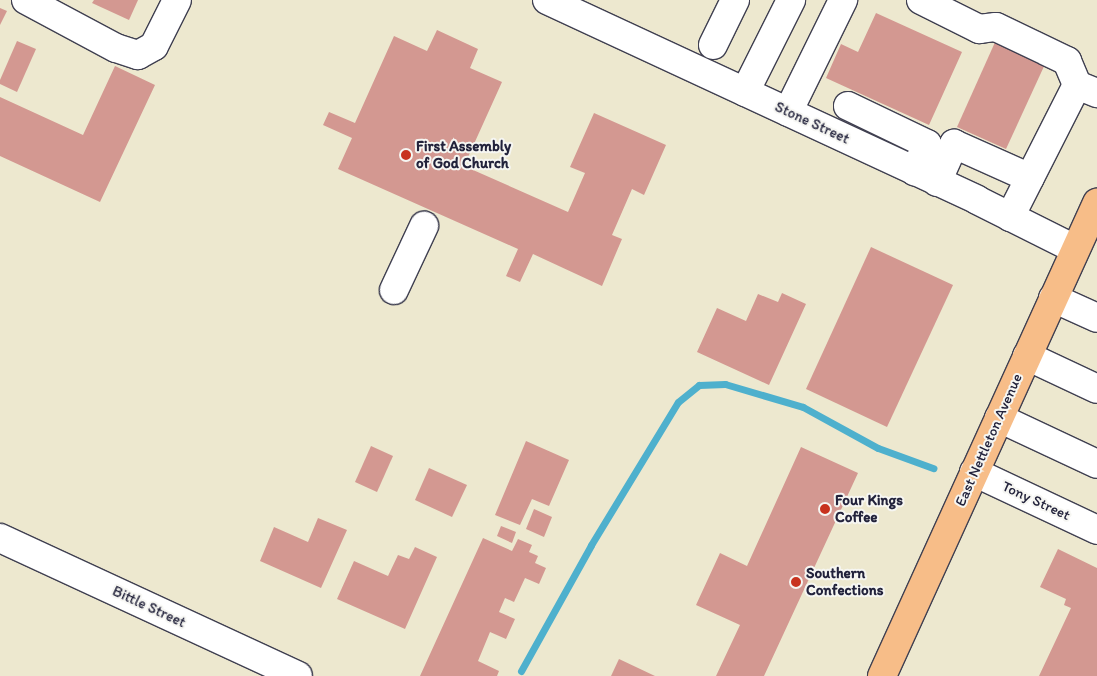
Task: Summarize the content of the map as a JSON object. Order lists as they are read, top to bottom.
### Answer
{
  "streets": {
    "main road": ["East Nettleton Avenue"],
    "street": ["Stone Street", "Tony Street", "Bittle Street"]
  },
  "crossings": [
    ["Stone Street", "East Nettleton Avenue"],
    ["East Nettleton Avenue", "Tony Street"]
  ],
  "places": ["First Assembly of God Church", "Four Kings Coffee", "Southern Confections"]
}
